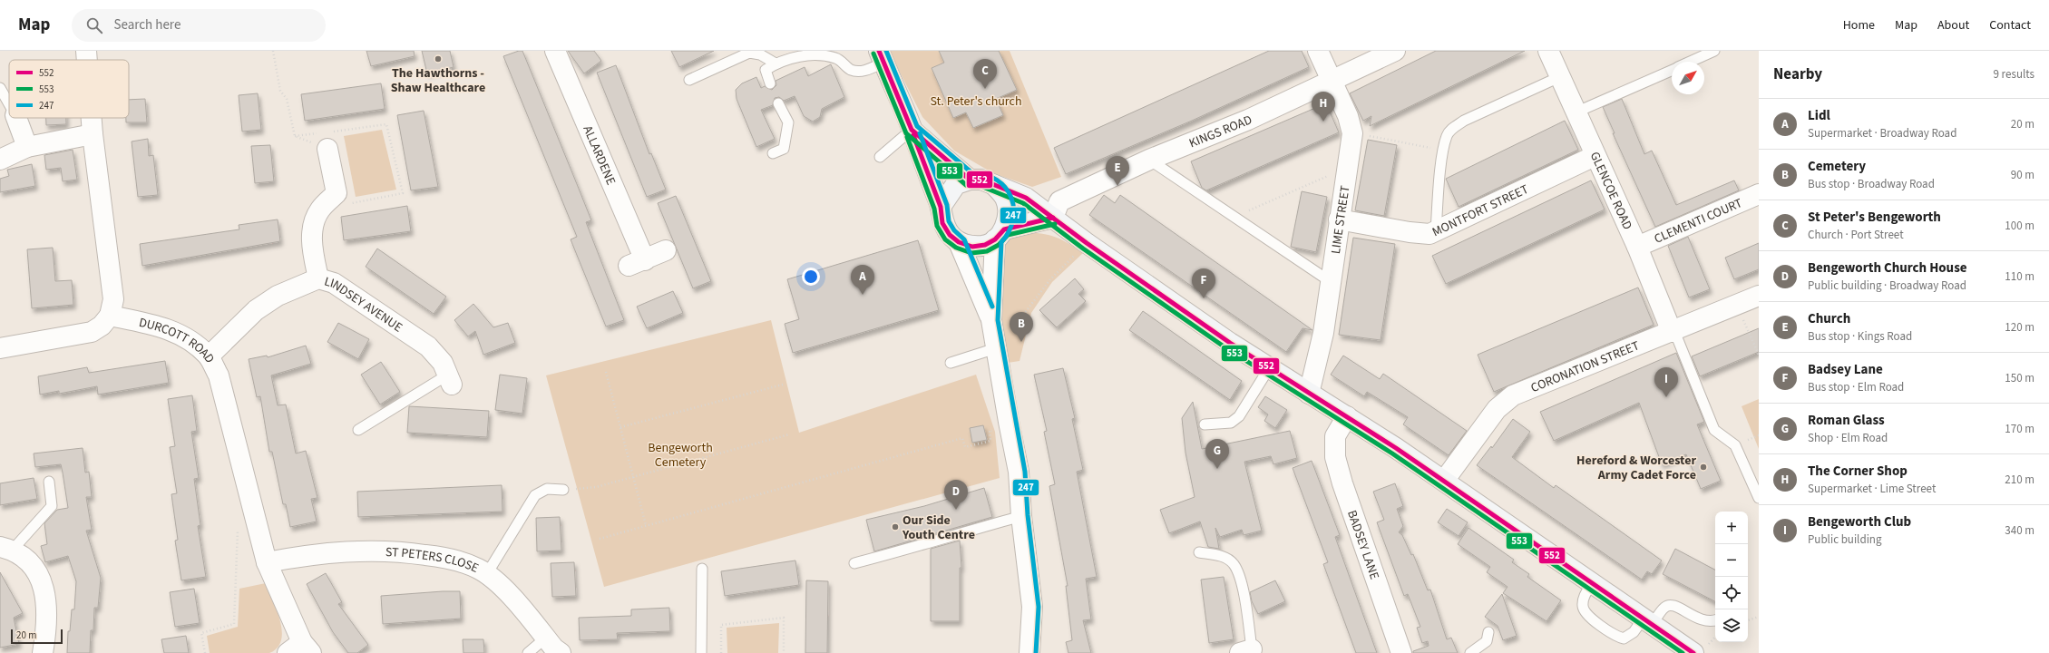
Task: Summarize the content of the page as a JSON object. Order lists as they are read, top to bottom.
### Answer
{
  "streets": {
    "street": [
      "KINGS ROAD",
      "ALLARDENE",
      "GLENCOE ROAD",
      "MONTFORT STREET",
      "LIME STREET",
      "CLEMENTI COURT",
      "LINDSEY AVENUE",
      "DURCOTT ROAD",
      "CORONATION STREET",
      "BADSEY LANE",
      "ST PETERS CLOSE"
    ]
  },
  "crossings": [
    ["KINGS ROAD", "LIME STREET"],
    ["GLENCOE ROAD", "MONTFORT STREET"],
    ["GLENCOE ROAD", "CLEMENTI COURT"],
    ["GLENCOE ROAD", "CORONATION STREET"],
    ["MONTFORT STREET", "LIME STREET"],
    ["LINDSEY AVENUE", "DURCOTT ROAD"],
    ["DURCOTT ROAD", "ST PETERS CLOSE"]
  ],
  "parks": ["St. Peter's church", "Bengeworth Cemetery"],
  "places": ["The Hawthorns - Shaw Healthcare", "Hereford & Worcester Army Cadet Force", "Our Side Youth Centre"],
  "lines": ["transit line 552", "transit line 247", "transit line 553"],
  "legend": ["552", "553", "247"],
  "scale_bar": "20 m",
  "north": "top right",
  "page": {
    "header": "Map",
    "search": "Search here",
    "nav": [
      "Home",
      "Map",
      "About",
      "Contact"
    ],
    "heading": ["Nearby", "9 results"],
    "pins": [
      "C",
      "H",
      "E",
      "A",
      "F",
      "B",
      "I",
      "G",
      "D"
    ],
    "list": [
      {
        "mark": "A",
        "name": "Lidl",
        "note": "Supermarket · Broadway Road",
        "value": "20 m"
      },
      {
        "mark": "B",
        "name": "Cemetery",
        "note": "Bus stop · Broadway Road",
        "value": "90 m"
      },
      {
        "mark": "C",
        "name": "St Peter's Bengeworth",
        "note": "Church · Port Street",
        "value": "100 m"
      },
      {
        "mark": "D",
        "name": "Bengeworth Church House",
        "note": "Public building · Broadway Road",
        "value": "110 m"
      },
      {
        "mark": "E",
        "name": "Church",
        "note": "Bus stop · Kings Road",
        "value": "120 m"
      },
      {
        "mark": "F",
        "name": "Badsey Lane",
        "note": "Bus stop · Elm Road",
        "value": "150 m"
      },
      {
        "mark": "G",
        "name": "Roman Glass",
        "note": "Shop · Elm Road",
        "value": "170 m"
      },
      {
        "mark": "H",
        "name": "The Corner Shop",
        "note": "Supermarket · Lime Street",
        "value": "210 m"
      },
      {
        "mark": "I",
        "name": "Bengeworth Club",
        "note": "Public building",
        "value": "340 m"
      }
    ],
    "map_buttons": ["+", "−"],
    "scale": "20 m"
  }
}
